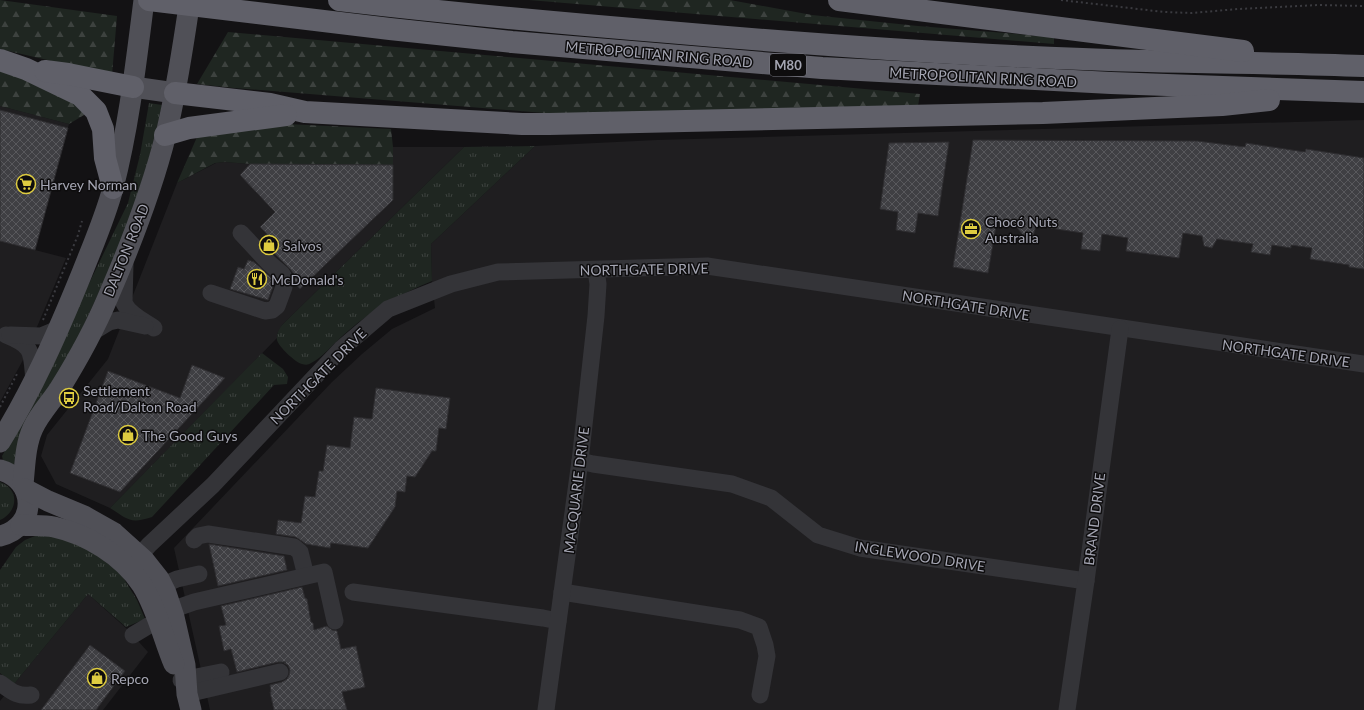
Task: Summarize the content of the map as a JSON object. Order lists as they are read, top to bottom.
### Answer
{
  "streets": {
    "highway": ["METROPOLITAN RING ROAD", "M80"],
    "main road": ["DALTON ROAD"],
    "street": [
      "NORTHGATE DRIVE",
      "MACQUARIE DRIVE",
      "BRAND DRIVE",
      "INGLEWOOD DRIVE"
    ]
  },
  "crossings": [
    ["NORTHGATE DRIVE", "MACQUARIE DRIVE"],
    ["NORTHGATE DRIVE", "BRAND DRIVE"],
    ["MACQUARIE DRIVE", "INGLEWOOD DRIVE"],
    ["BRAND DRIVE", "INGLEWOOD DRIVE"]
  ],
  "places": {
    "supermarket": ["Harvey Norman"],
    "office": ["Chocó Nuts Australia"],
    "shop": ["Salvos", "The Good Guys", "Repco"],
    "restaurant": ["McDonald's"],
    "bus stop": ["Settlement Road/Dalton Road"]
  }
}
